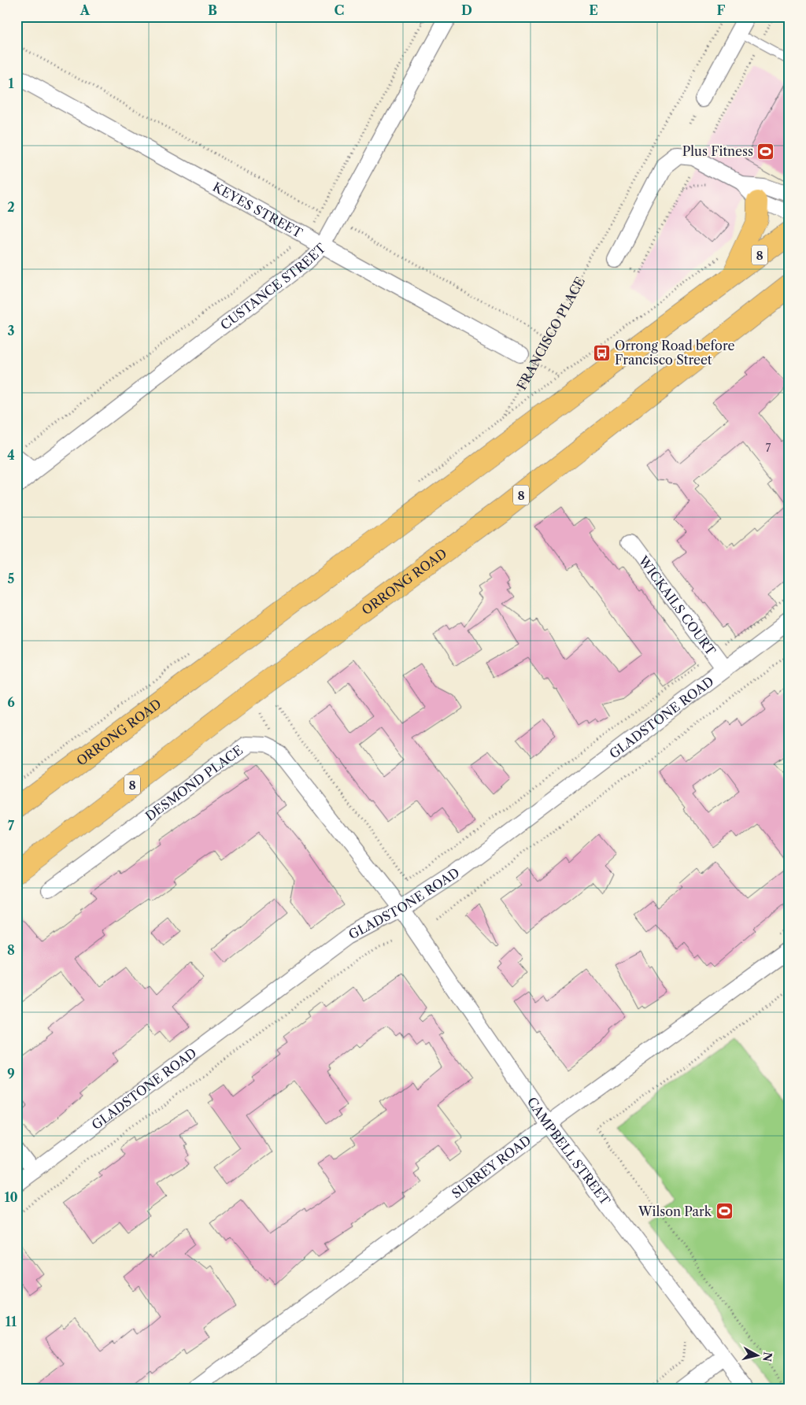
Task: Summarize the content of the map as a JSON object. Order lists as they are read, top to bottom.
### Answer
{
  "streets": {
    "highway": ["8", "ORRONG ROAD"],
    "street": [
      "KEYES STREET",
      "CUSTANCE STREET",
      "WICKAILS COURT",
      "GLADSTONE ROAD",
      "DESMOND PLACE",
      "CAMPBELL STREET",
      "SURREY ROAD"
    ],
    "path": ["FRANCISCO PLACE"]
  },
  "crossings": [
    ["KEYES STREET", "CUSTANCE STREET"],
    ["WICKAILS COURT", "GLADSTONE ROAD"],
    ["GLADSTONE ROAD", "DESMOND PLACE"],
    ["GLADSTONE ROAD", "CAMPBELL STREET"],
    ["DESMOND PLACE", "CAMPBELL STREET"],
    ["CAMPBELL STREET", "SURREY ROAD"]
  ],
  "places": {
    "sports": ["Plus Fitness", "Wilson Park"],
    "bus stop": ["Orrong Road before Francisco Street"]
  },
  "house_numbers": ["7"],
  "north": "right",
  "grid": {
    "columns": [
      "A",
      "B",
      "C",
      "D",
      "E",
      "F"
    ],
    "rows": [
      "1",
      "2",
      "3",
      "4",
      "5",
      "6",
      "7",
      "8",
      "9",
      "10",
      "11"
    ]
  }
}
